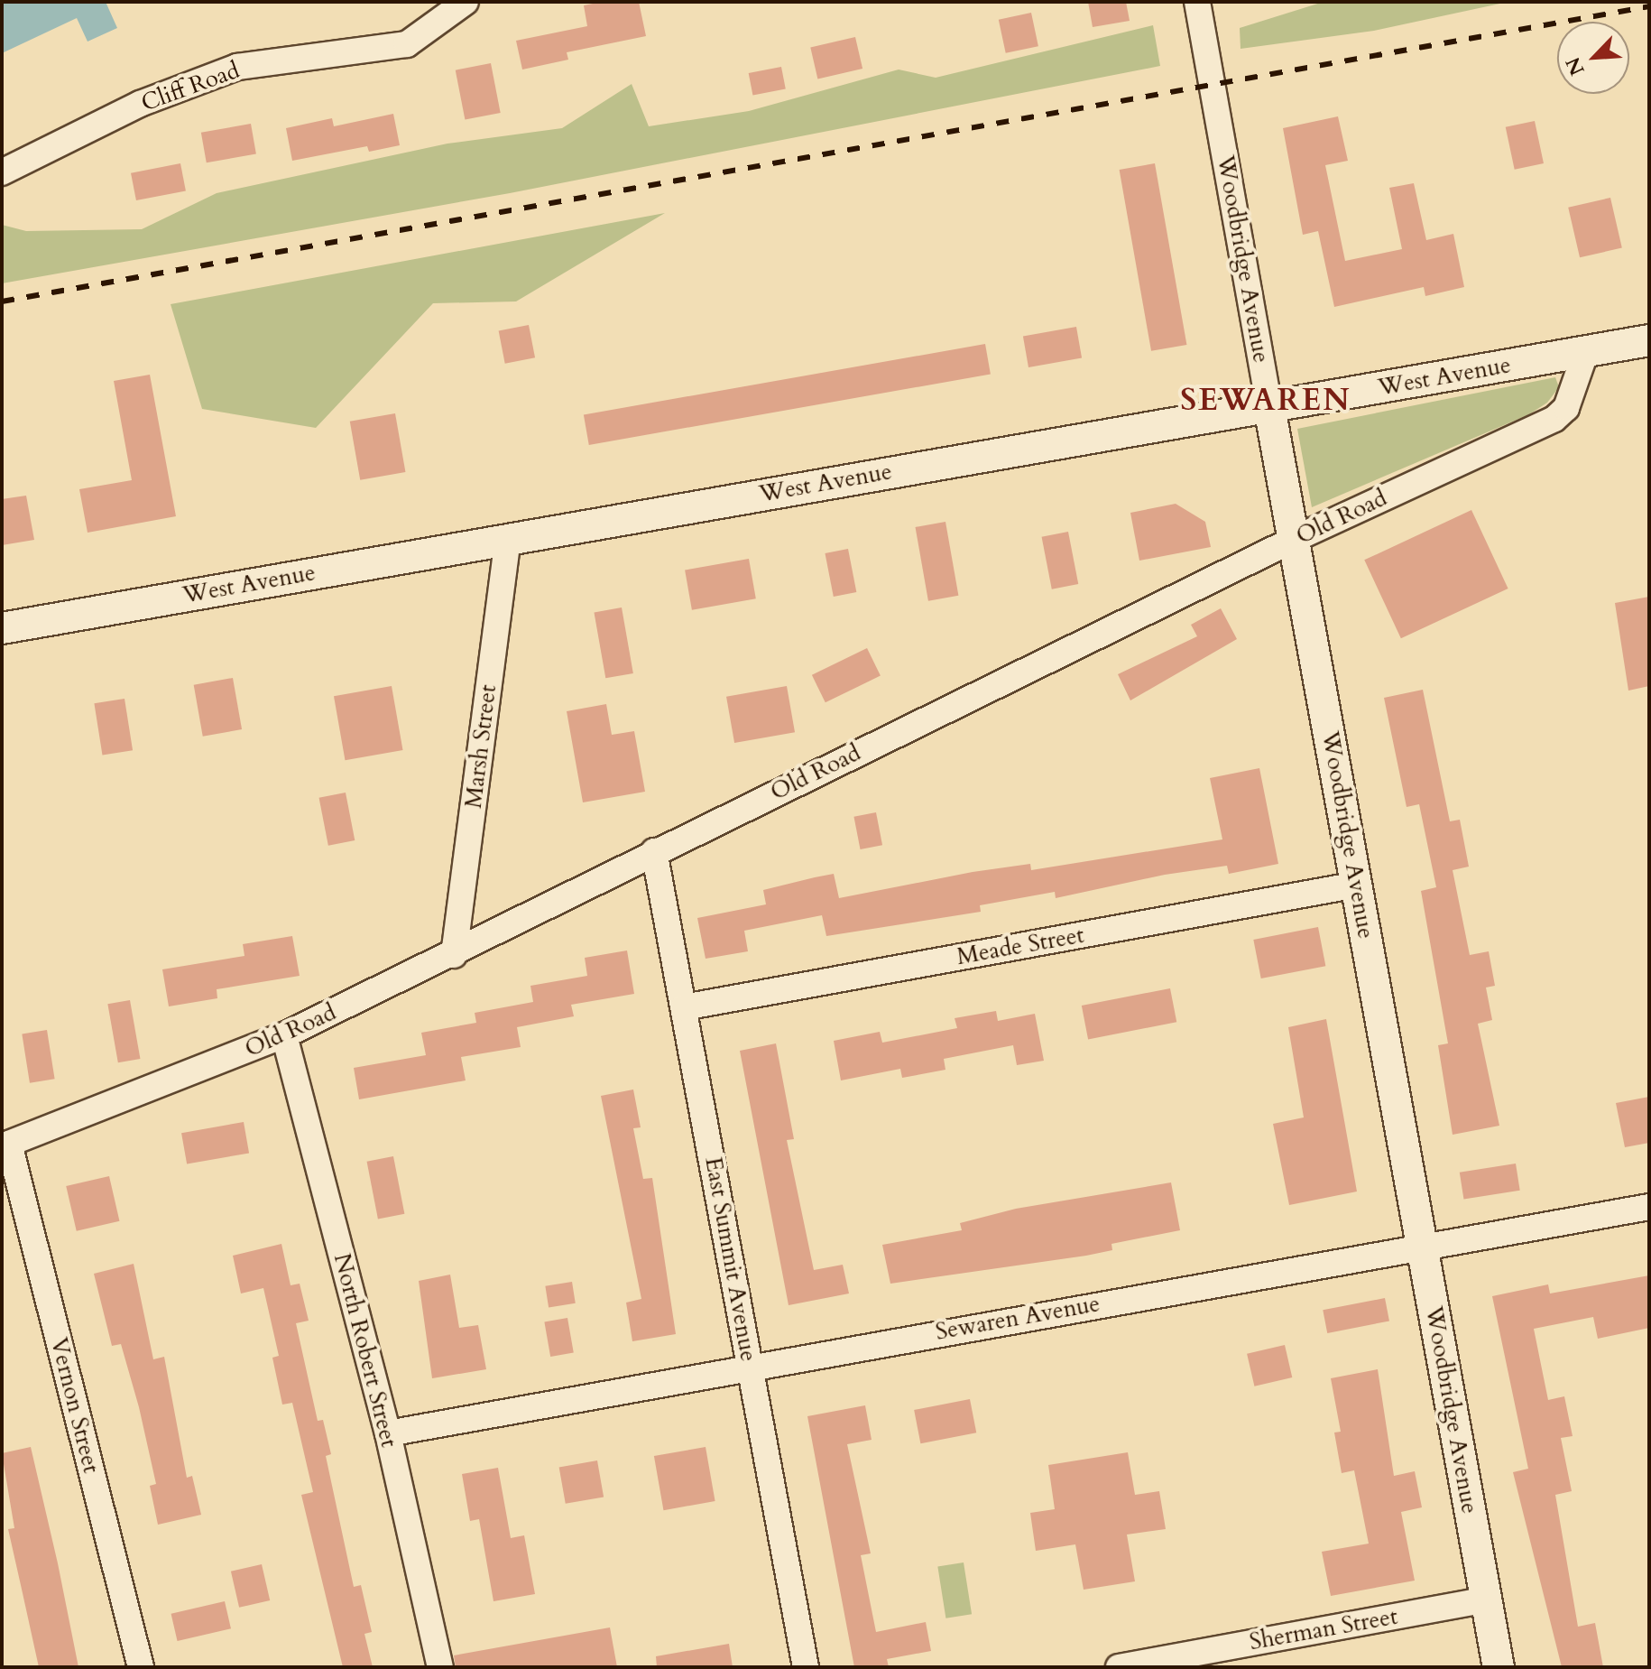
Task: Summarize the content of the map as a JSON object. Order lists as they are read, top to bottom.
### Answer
{
  "streets": {
    "street": [
      "Cliff Road",
      "Woodbridge Avenue",
      "West Avenue",
      "Old Road",
      "Marsh Street",
      "Meade Street",
      "East Summit Avenue",
      "Sewaren Avenue",
      "North Robert Street",
      "Vernon Street",
      "Sherman Street"
    ]
  },
  "crossings": [
    ["Woodbridge Avenue", "West Avenue"],
    ["Woodbridge Avenue", "Old Road"],
    ["Woodbridge Avenue", "Meade Street"],
    ["Woodbridge Avenue", "Sewaren Avenue"],
    ["Woodbridge Avenue", "Sherman Street"],
    ["West Avenue", "Old Road"],
    ["West Avenue", "Marsh Street"],
    ["Old Road", "Marsh Street"],
    ["Old Road", "East Summit Avenue"],
    ["Old Road", "North Robert Street"],
    ["Old Road", "Vernon Street"],
    ["Meade Street", "East Summit Avenue"],
    ["East Summit Avenue", "Sewaren Avenue"],
    ["Sewaren Avenue", "North Robert Street"]
  ],
  "districts": ["SEWAREN"],
  "north": "bottom left"
}
